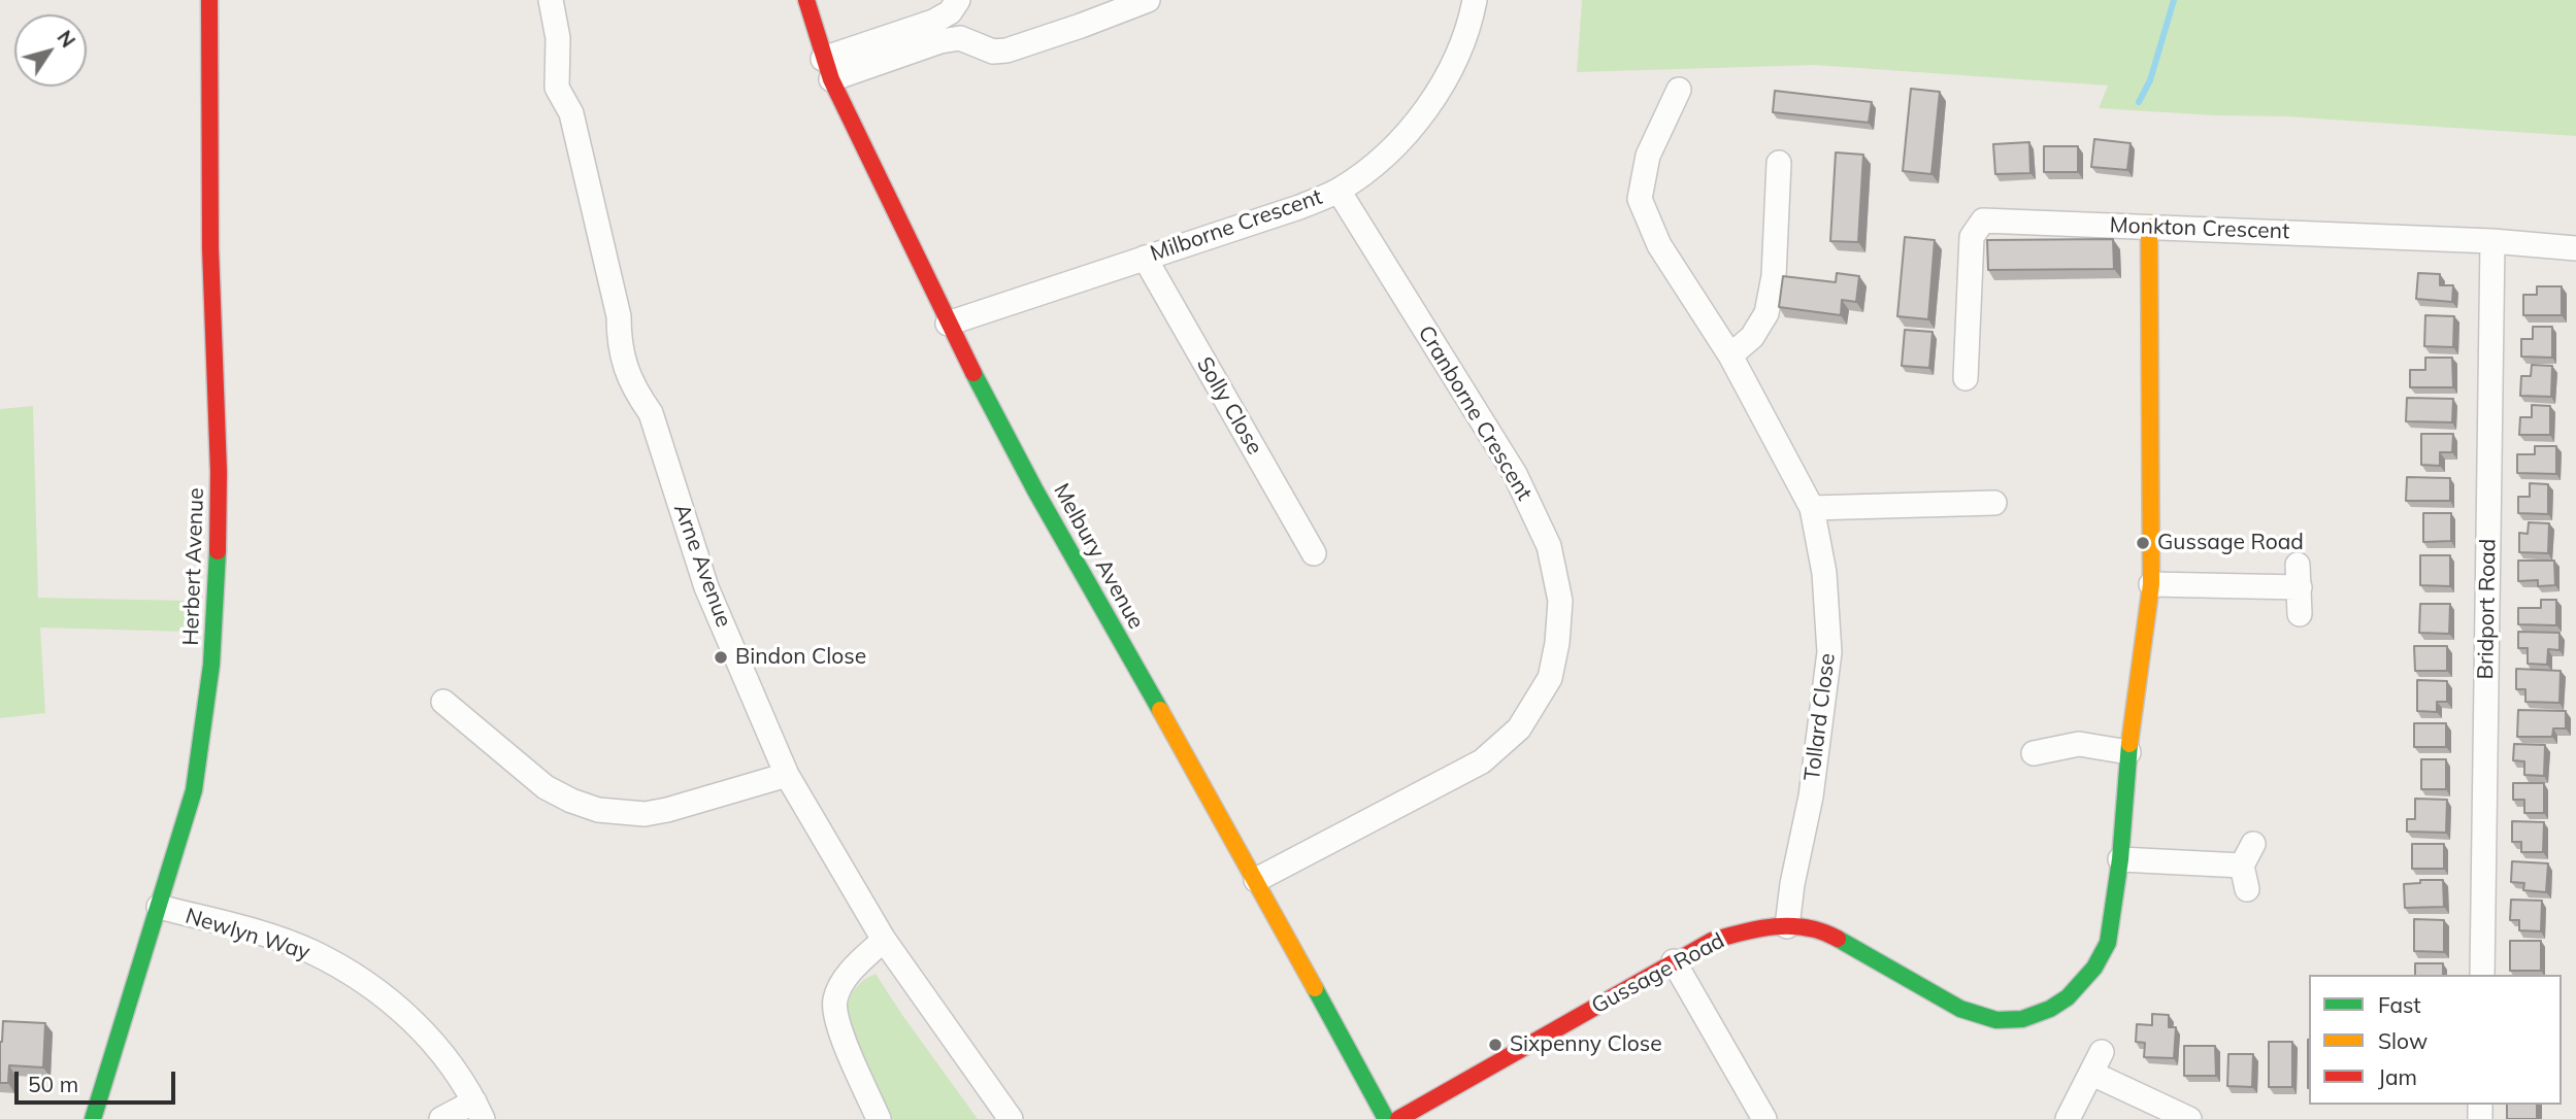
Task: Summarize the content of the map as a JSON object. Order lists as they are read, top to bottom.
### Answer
{
  "streets": {
    "street": [
      "Milborne Crescent",
      "Monkton Crescent",
      "Solly Close",
      "Cranborne Crescent",
      "Melbury Avenue",
      "Arne Avenue",
      "Herbert Avenue",
      "Bridport Road",
      "Tollard Close",
      "Newlyn Way",
      "Gussage Road"
    ]
  },
  "crossings": [
    ["Milborne Crescent", "Solly Close"],
    ["Milborne Crescent", "Cranborne Crescent"],
    ["Milborne Crescent", "Melbury Avenue"],
    ["Monkton Crescent", "Bridport Road"],
    ["Monkton Crescent", "Gussage Road"],
    ["Cranborne Crescent", "Melbury Avenue"],
    ["Herbert Avenue", "Newlyn Way"],
    ["Tollard Close", "Gussage Road"]
  ],
  "places": ["Gussage Road", "Bindon Close", "Sixpenny Close"],
  "legend": ["Fast", "Slow", "Jam"],
  "scale_bar": "50 m",
  "north": "top right"
}
